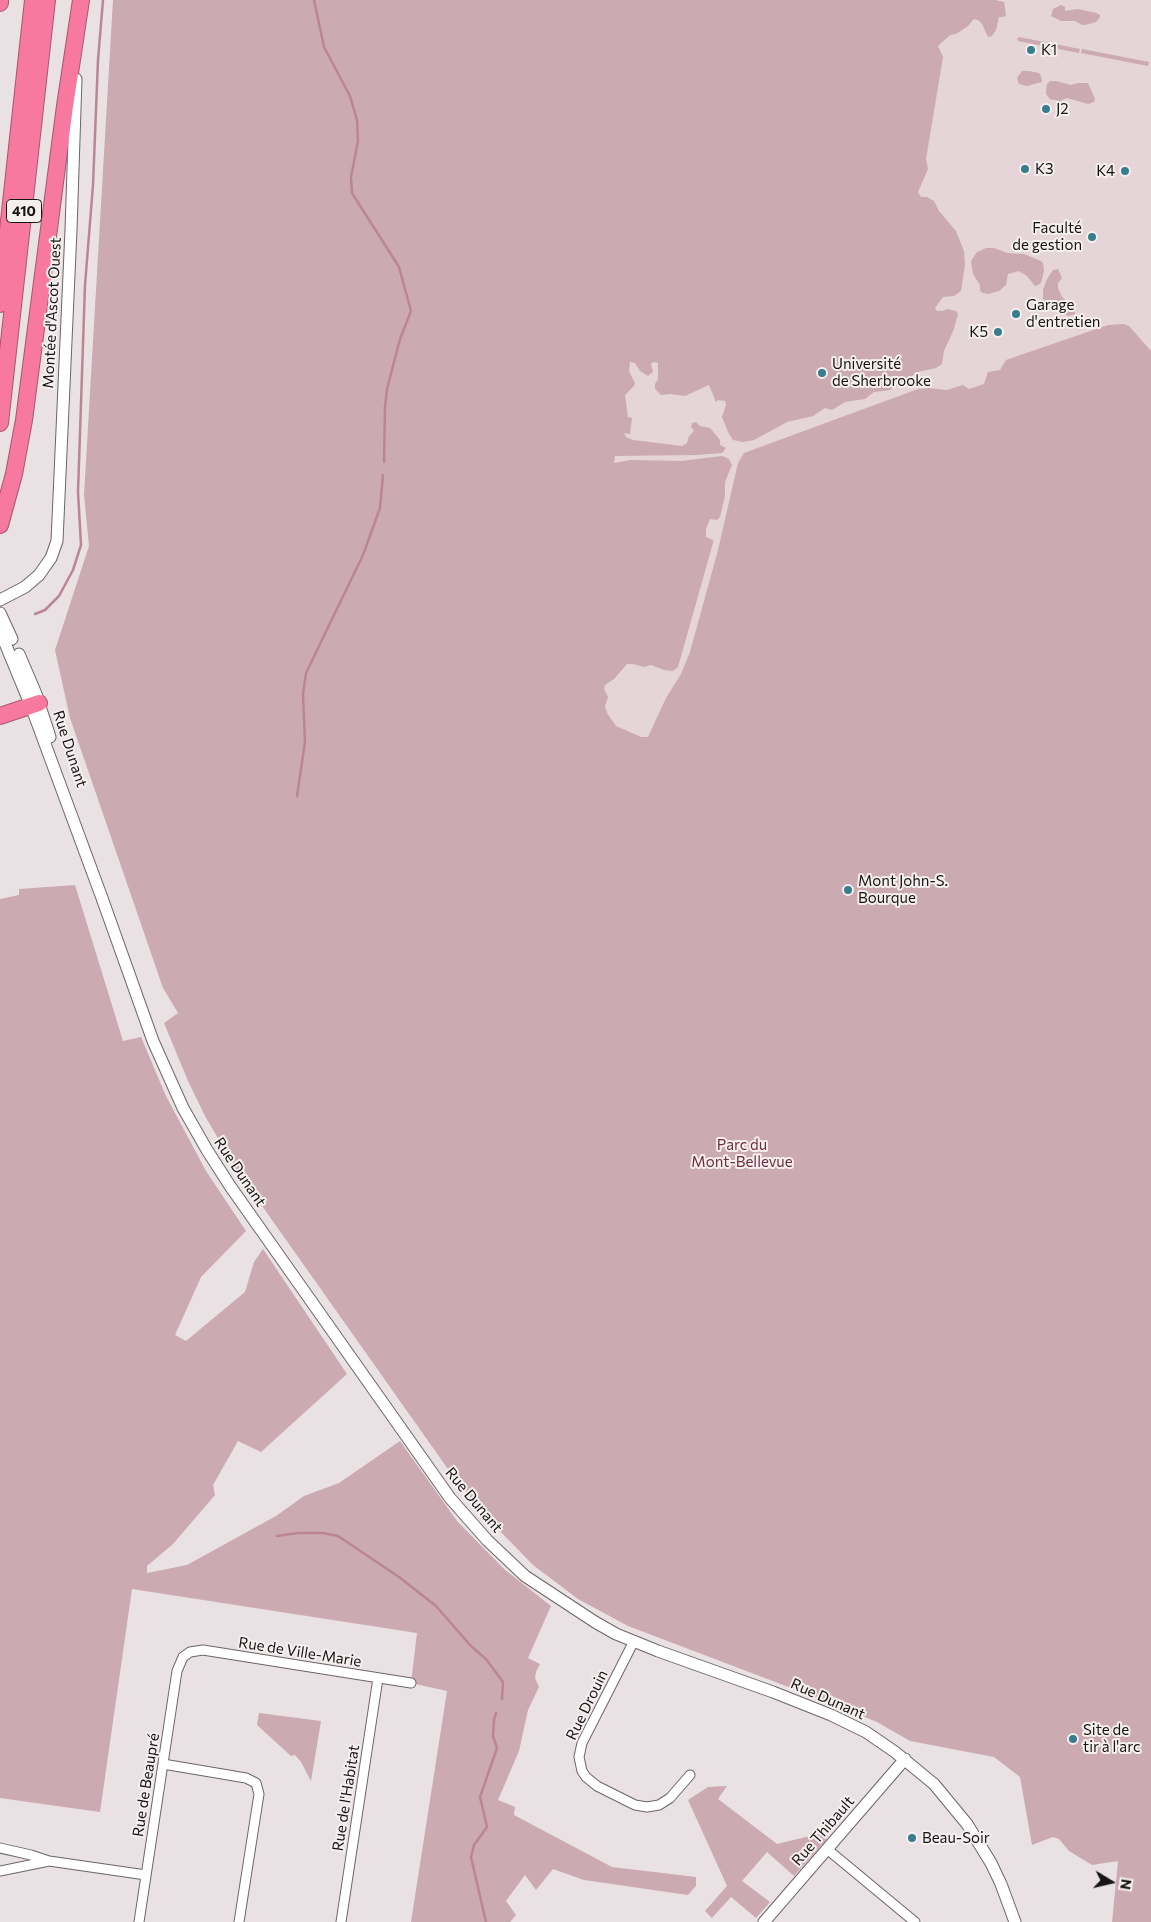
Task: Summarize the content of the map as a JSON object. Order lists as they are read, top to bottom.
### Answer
{
  "streets": {
    "highway": ["410"],
    "street": [
      "Montée d'Ascot Ouest",
      "Rue Dunant",
      "Rue de Ville-Marie",
      "Rue Drouin",
      "Rue de Beaupré",
      "Rue de l'Habitat",
      "Rue Thibault"
    ]
  },
  "crossings": [
    ["Rue Dunant", "Rue Drouin"],
    ["Rue Dunant", "Rue Thibault"],
    ["Rue de Ville-Marie", "Rue de Beaupré"],
    ["Rue de Ville-Marie", "Rue de l'Habitat"]
  ],
  "parks": ["Parc du Mont-Bellevue"],
  "places": [
    "K1",
    "J2",
    "K3",
    "K4",
    "Faculté de gestion",
    "Garage d'entretien",
    "K5",
    "Université de Sherbrooke",
    "Mont John-S. Bourque",
    "Site de tir à l'arc",
    "Beau-Soir"
  ],
  "north": "right"
}
